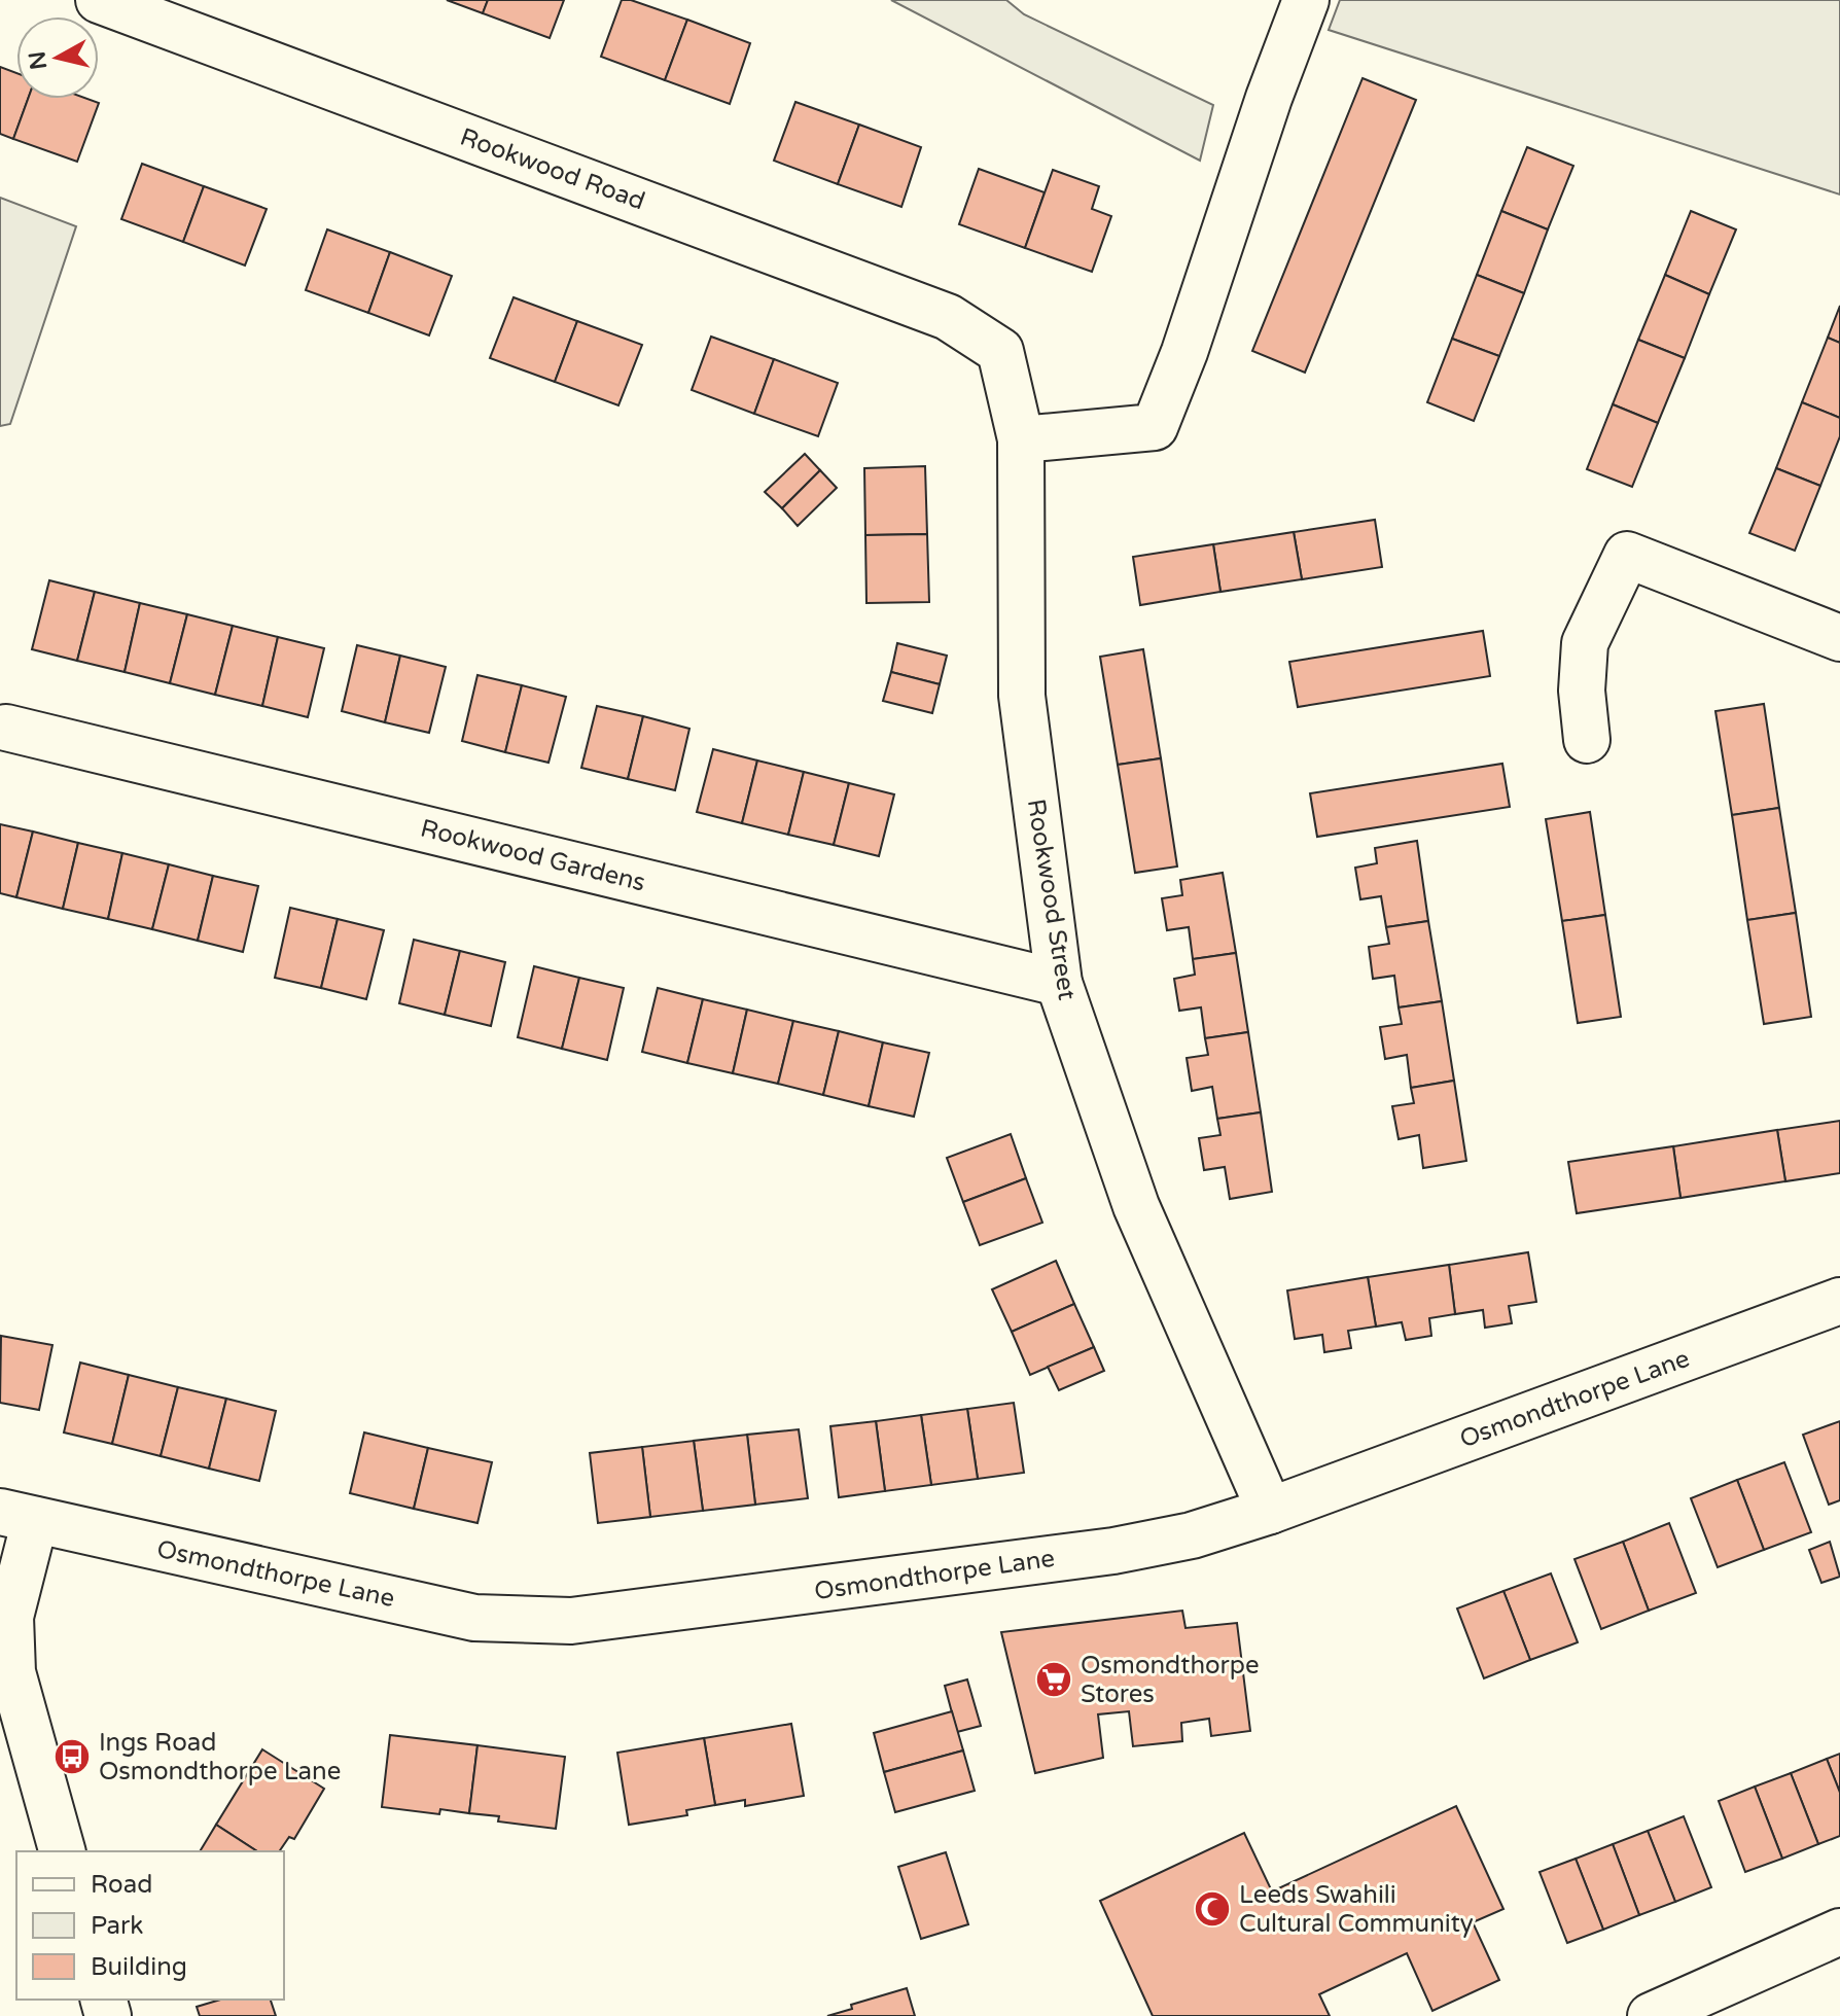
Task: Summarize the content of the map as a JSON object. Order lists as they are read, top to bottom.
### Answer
{
  "streets": {
    "street": [
      "Rookwood Road",
      "Rookwood Gardens",
      "Rookwood Street",
      "Osmondthorpe Lane"
    ]
  },
  "crossings": [
    ["Rookwood Road", "Rookwood Street"],
    ["Rookwood Gardens", "Rookwood Street"],
    ["Rookwood Street", "Osmondthorpe Lane"]
  ],
  "places": {
    "supermarket": ["Osmondthorpe Stores"],
    "bus stop": ["Ings Road Osmondthorpe Lane"],
    "mosque": ["Leeds Swahili Cultural Community"]
  },
  "legend": ["Road", "Park", "Building"],
  "north": "left"
}
